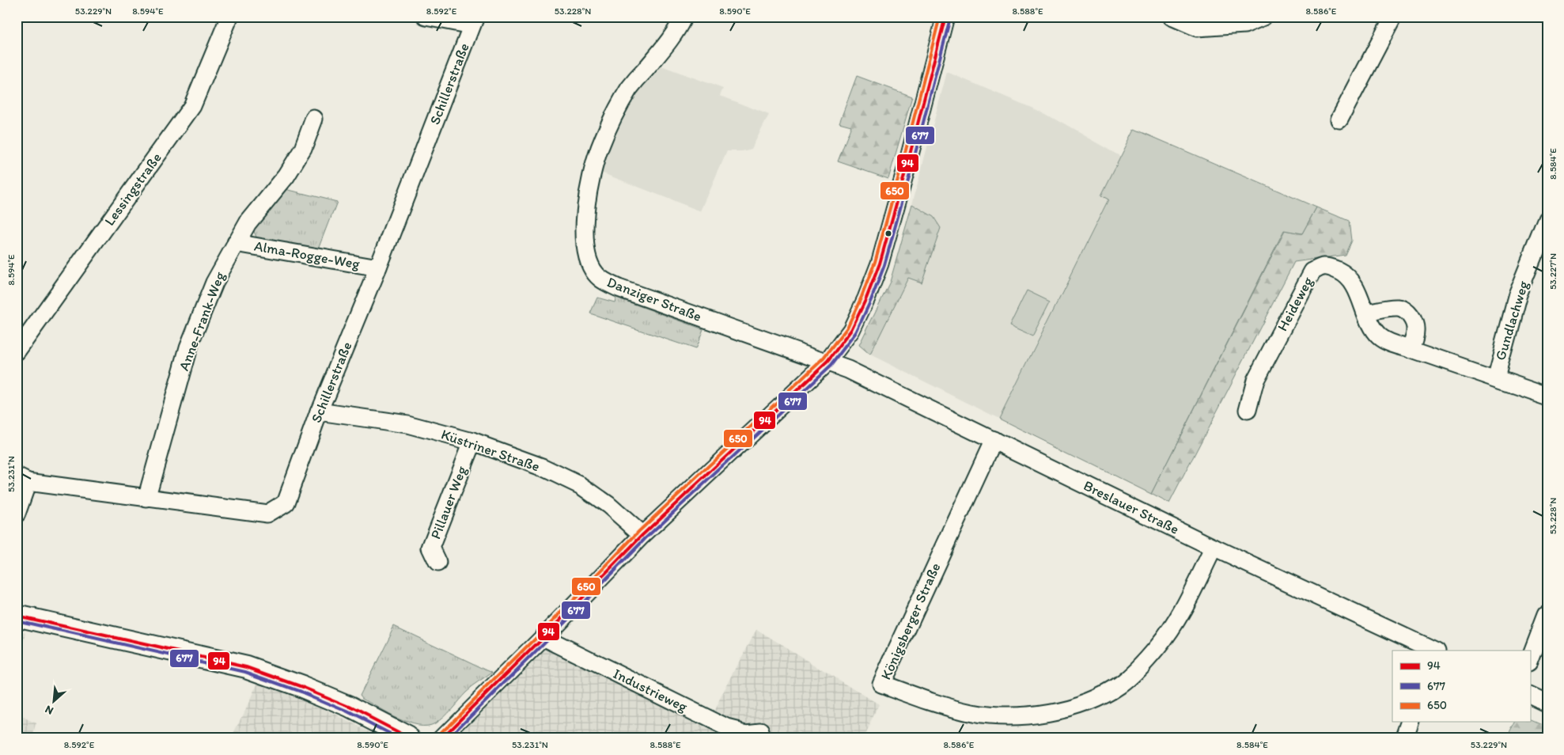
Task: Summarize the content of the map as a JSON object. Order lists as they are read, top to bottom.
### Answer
{
  "streets": {
    "street": [
      "Schillerstraße",
      "Lessingstraße",
      "Alma-Rogge-Weg",
      "Danziger Straße",
      "Heideweg",
      "Gundlachweg",
      "Anne-Frank-Weg",
      "Küstriner Straße",
      "Pillauer Weg",
      "Breslauer Straße",
      "Königsberger Straße",
      "Industrieweg"
    ]
  },
  "crossings": [
    ["Schillerstraße", "Alma-Rogge-Weg"],
    ["Schillerstraße", "Anne-Frank-Weg"],
    ["Schillerstraße", "Küstriner Straße"],
    ["Alma-Rogge-Weg", "Anne-Frank-Weg"],
    ["Danziger Straße", "Breslauer Straße"],
    ["Heideweg", "Gundlachweg"],
    ["Küstriner Straße", "Pillauer Weg"],
    ["Breslauer Straße", "Königsberger Straße"]
  ],
  "lines": ["transit line 94", "transit line 650", "transit line 677"],
  "legend": ["94", "677", "650"],
  "north": "bottom left",
  "coordinates": [
    "53.229°N",
    "8.594°E",
    "8.592°E",
    "53.228°N",
    "8.590°E",
    "8.588°E",
    "8.586°E",
    "8.584°E",
    "53.227°N",
    "53.231°N"
  ]
}
